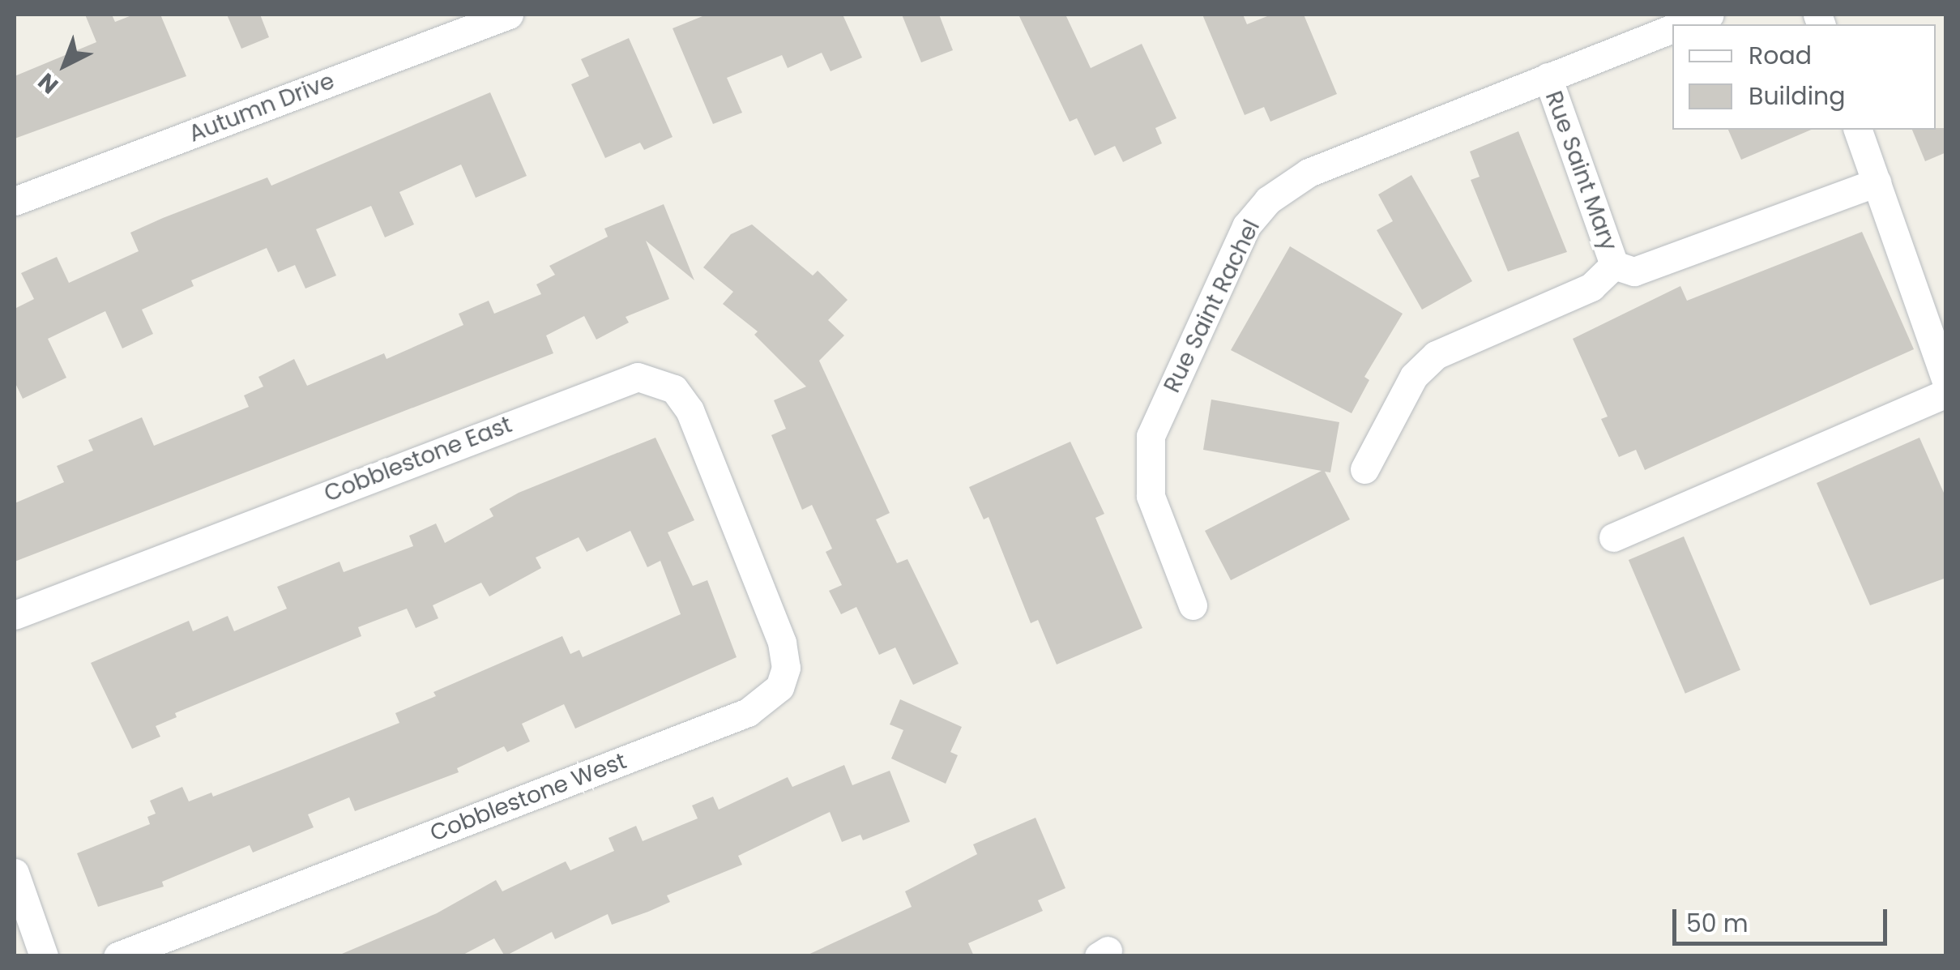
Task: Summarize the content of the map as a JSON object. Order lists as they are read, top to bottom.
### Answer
{
  "streets": {
    "street": [
      "Autumn Drive",
      "Rue Saint Mary",
      "Rue Saint Rachel",
      "Cobblestone East",
      "Cobblestone West"
    ]
  },
  "crossings": [
    ["Rue Saint Mary", "Rue Saint Rachel"],
    ["Cobblestone East", "Cobblestone West"]
  ],
  "legend": ["Road", "Building"],
  "scale_bar": "50 m",
  "north": "bottom left"
}
